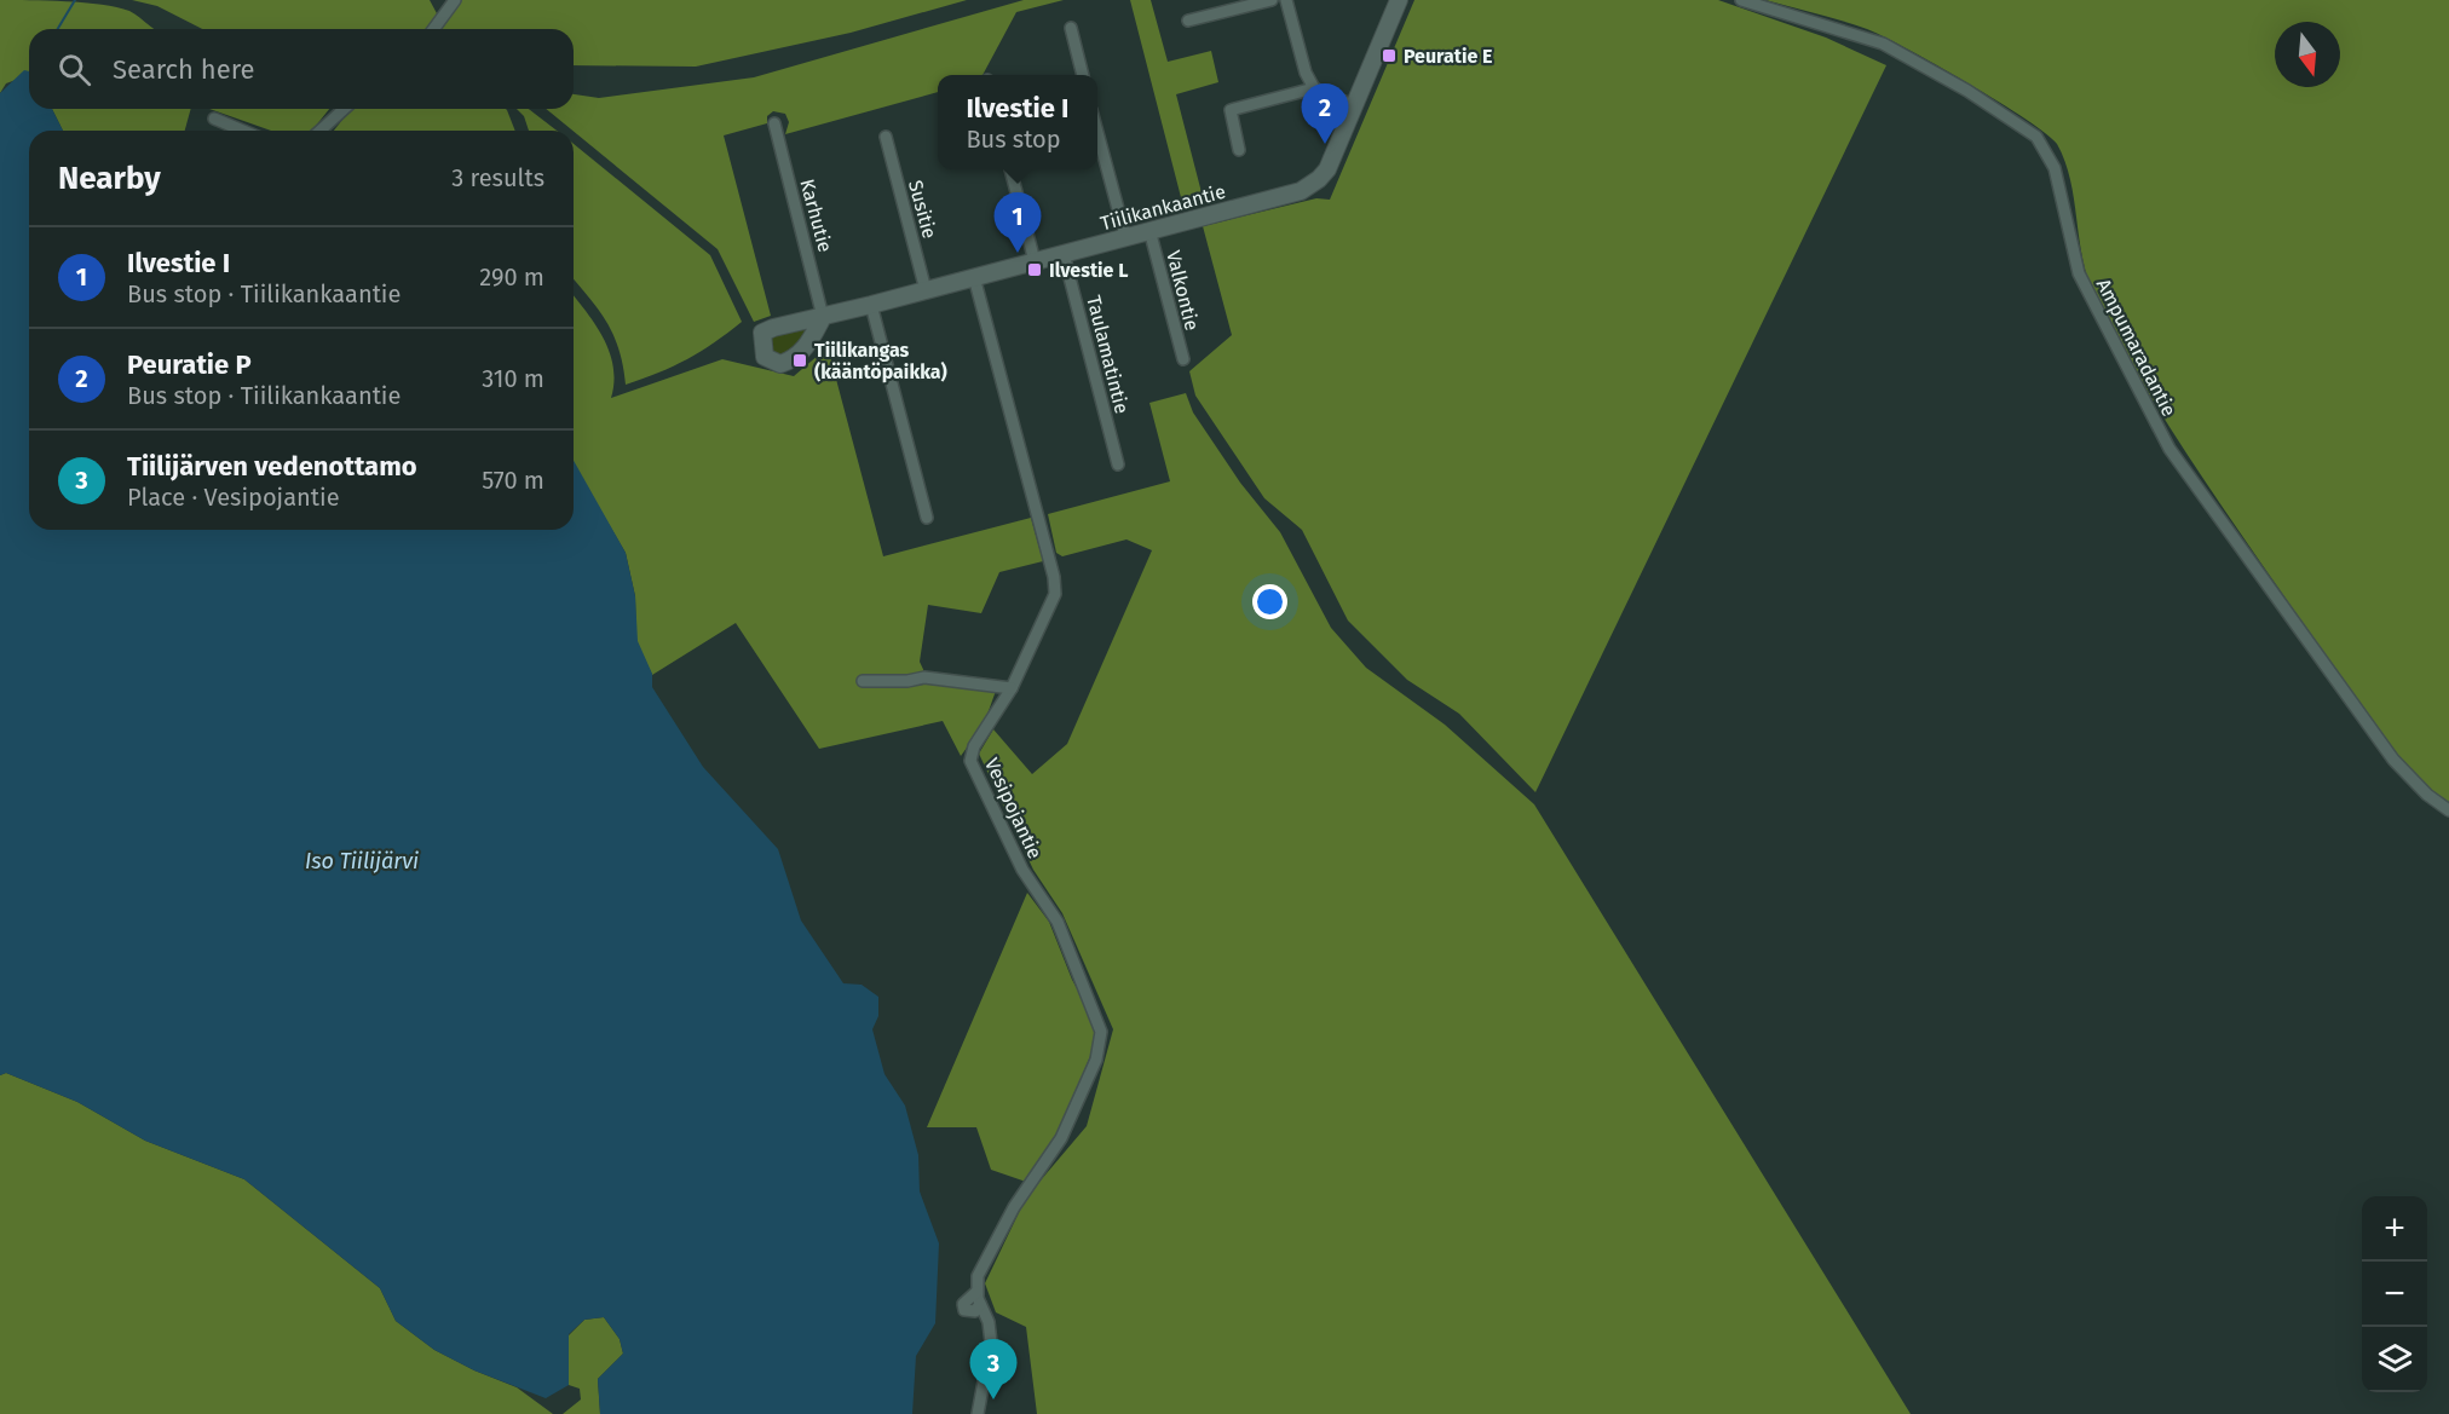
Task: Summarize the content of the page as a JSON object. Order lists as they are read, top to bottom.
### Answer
{
  "streets": {
    "street": [
      "Tiilikankaantie",
      "Susitie",
      "Karhutie",
      "Valkontie",
      "Ampumaradantie",
      "Taulamatintie",
      "Vesipojantie"
    ]
  },
  "crossings": [
    ["Tiilikankaantie", "Susitie"],
    ["Tiilikankaantie", "Karhutie"],
    ["Tiilikankaantie", "Valkontie"],
    ["Tiilikankaantie", "Taulamatintie"],
    ["Tiilikankaantie", "Vesipojantie"]
  ],
  "water": ["Iso Tiilijärvi"],
  "places": {
    "transit": ["Peuratie E", "Ilvestie L", "Tiilikangas (kääntöpaikka)"]
  },
  "north": "bottom",
  "page": {
    "search": "Search here",
    "popup": ["Ilvestie I", "Bus stop"],
    "pins": ["2", "1", "3"],
    "heading": ["Nearby", "3 results"],
    "list": [
      {
        "mark": "1",
        "name": "Ilvestie I",
        "note": "Bus stop · Tiilikankaantie",
        "value": "290 m"
      },
      {
        "mark": "2",
        "name": "Peuratie P",
        "note": "Bus stop · Tiilikankaantie",
        "value": "310 m"
      },
      {
        "mark": "3",
        "name": "Tiilijärven vedenottamo",
        "note": "Place · Vesipojantie",
        "value": "570 m"
      }
    ],
    "map_buttons": ["+", "−"]
  }
}
